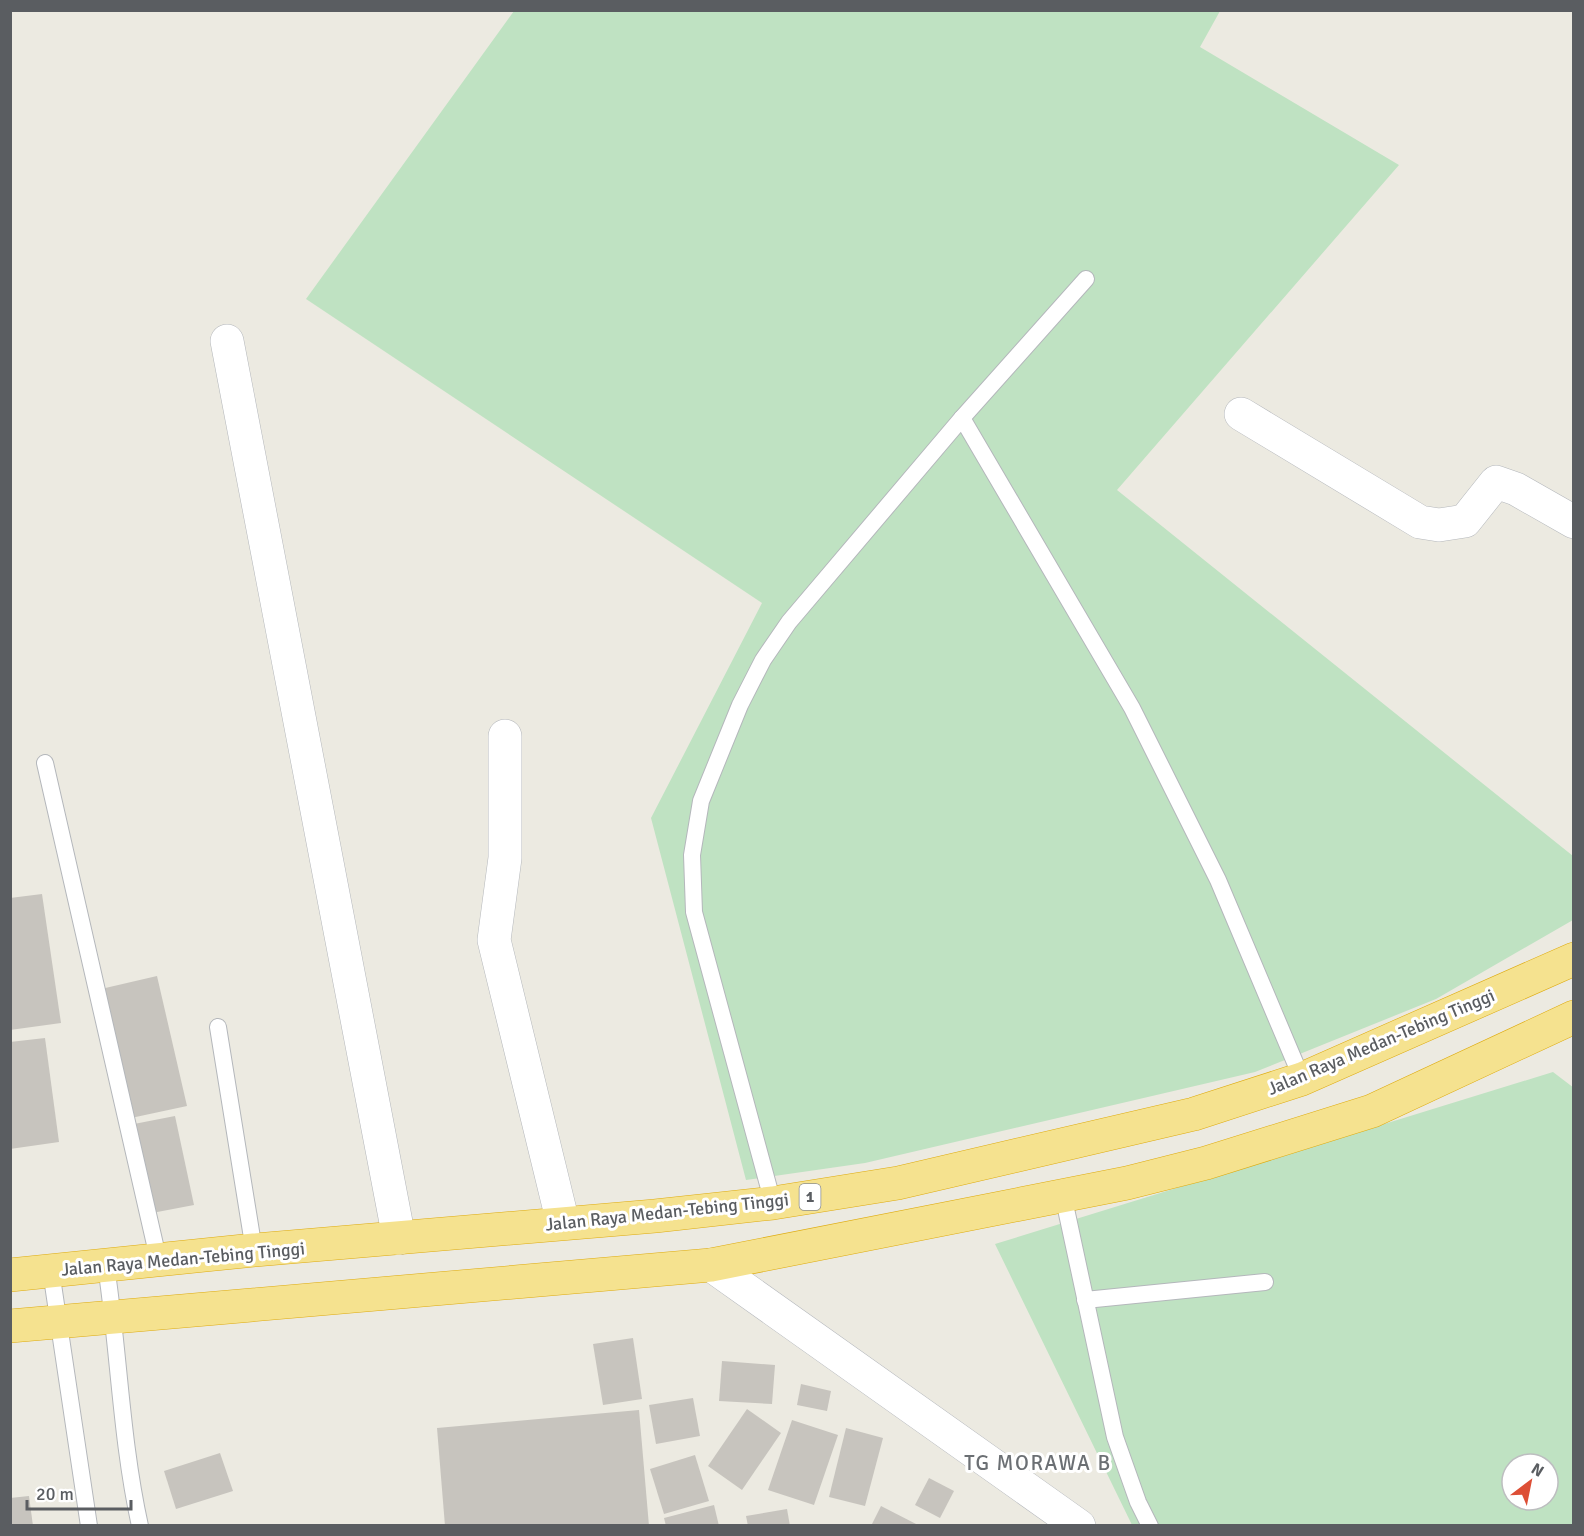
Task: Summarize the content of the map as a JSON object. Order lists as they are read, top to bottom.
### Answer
{
  "streets": {
    "highway": ["Jalan Raya Medan-Tebing Tinggi", "1"]
  },
  "districts": ["TG MORAWA B"],
  "scale_bar": "20 m",
  "north": "top right"
}
